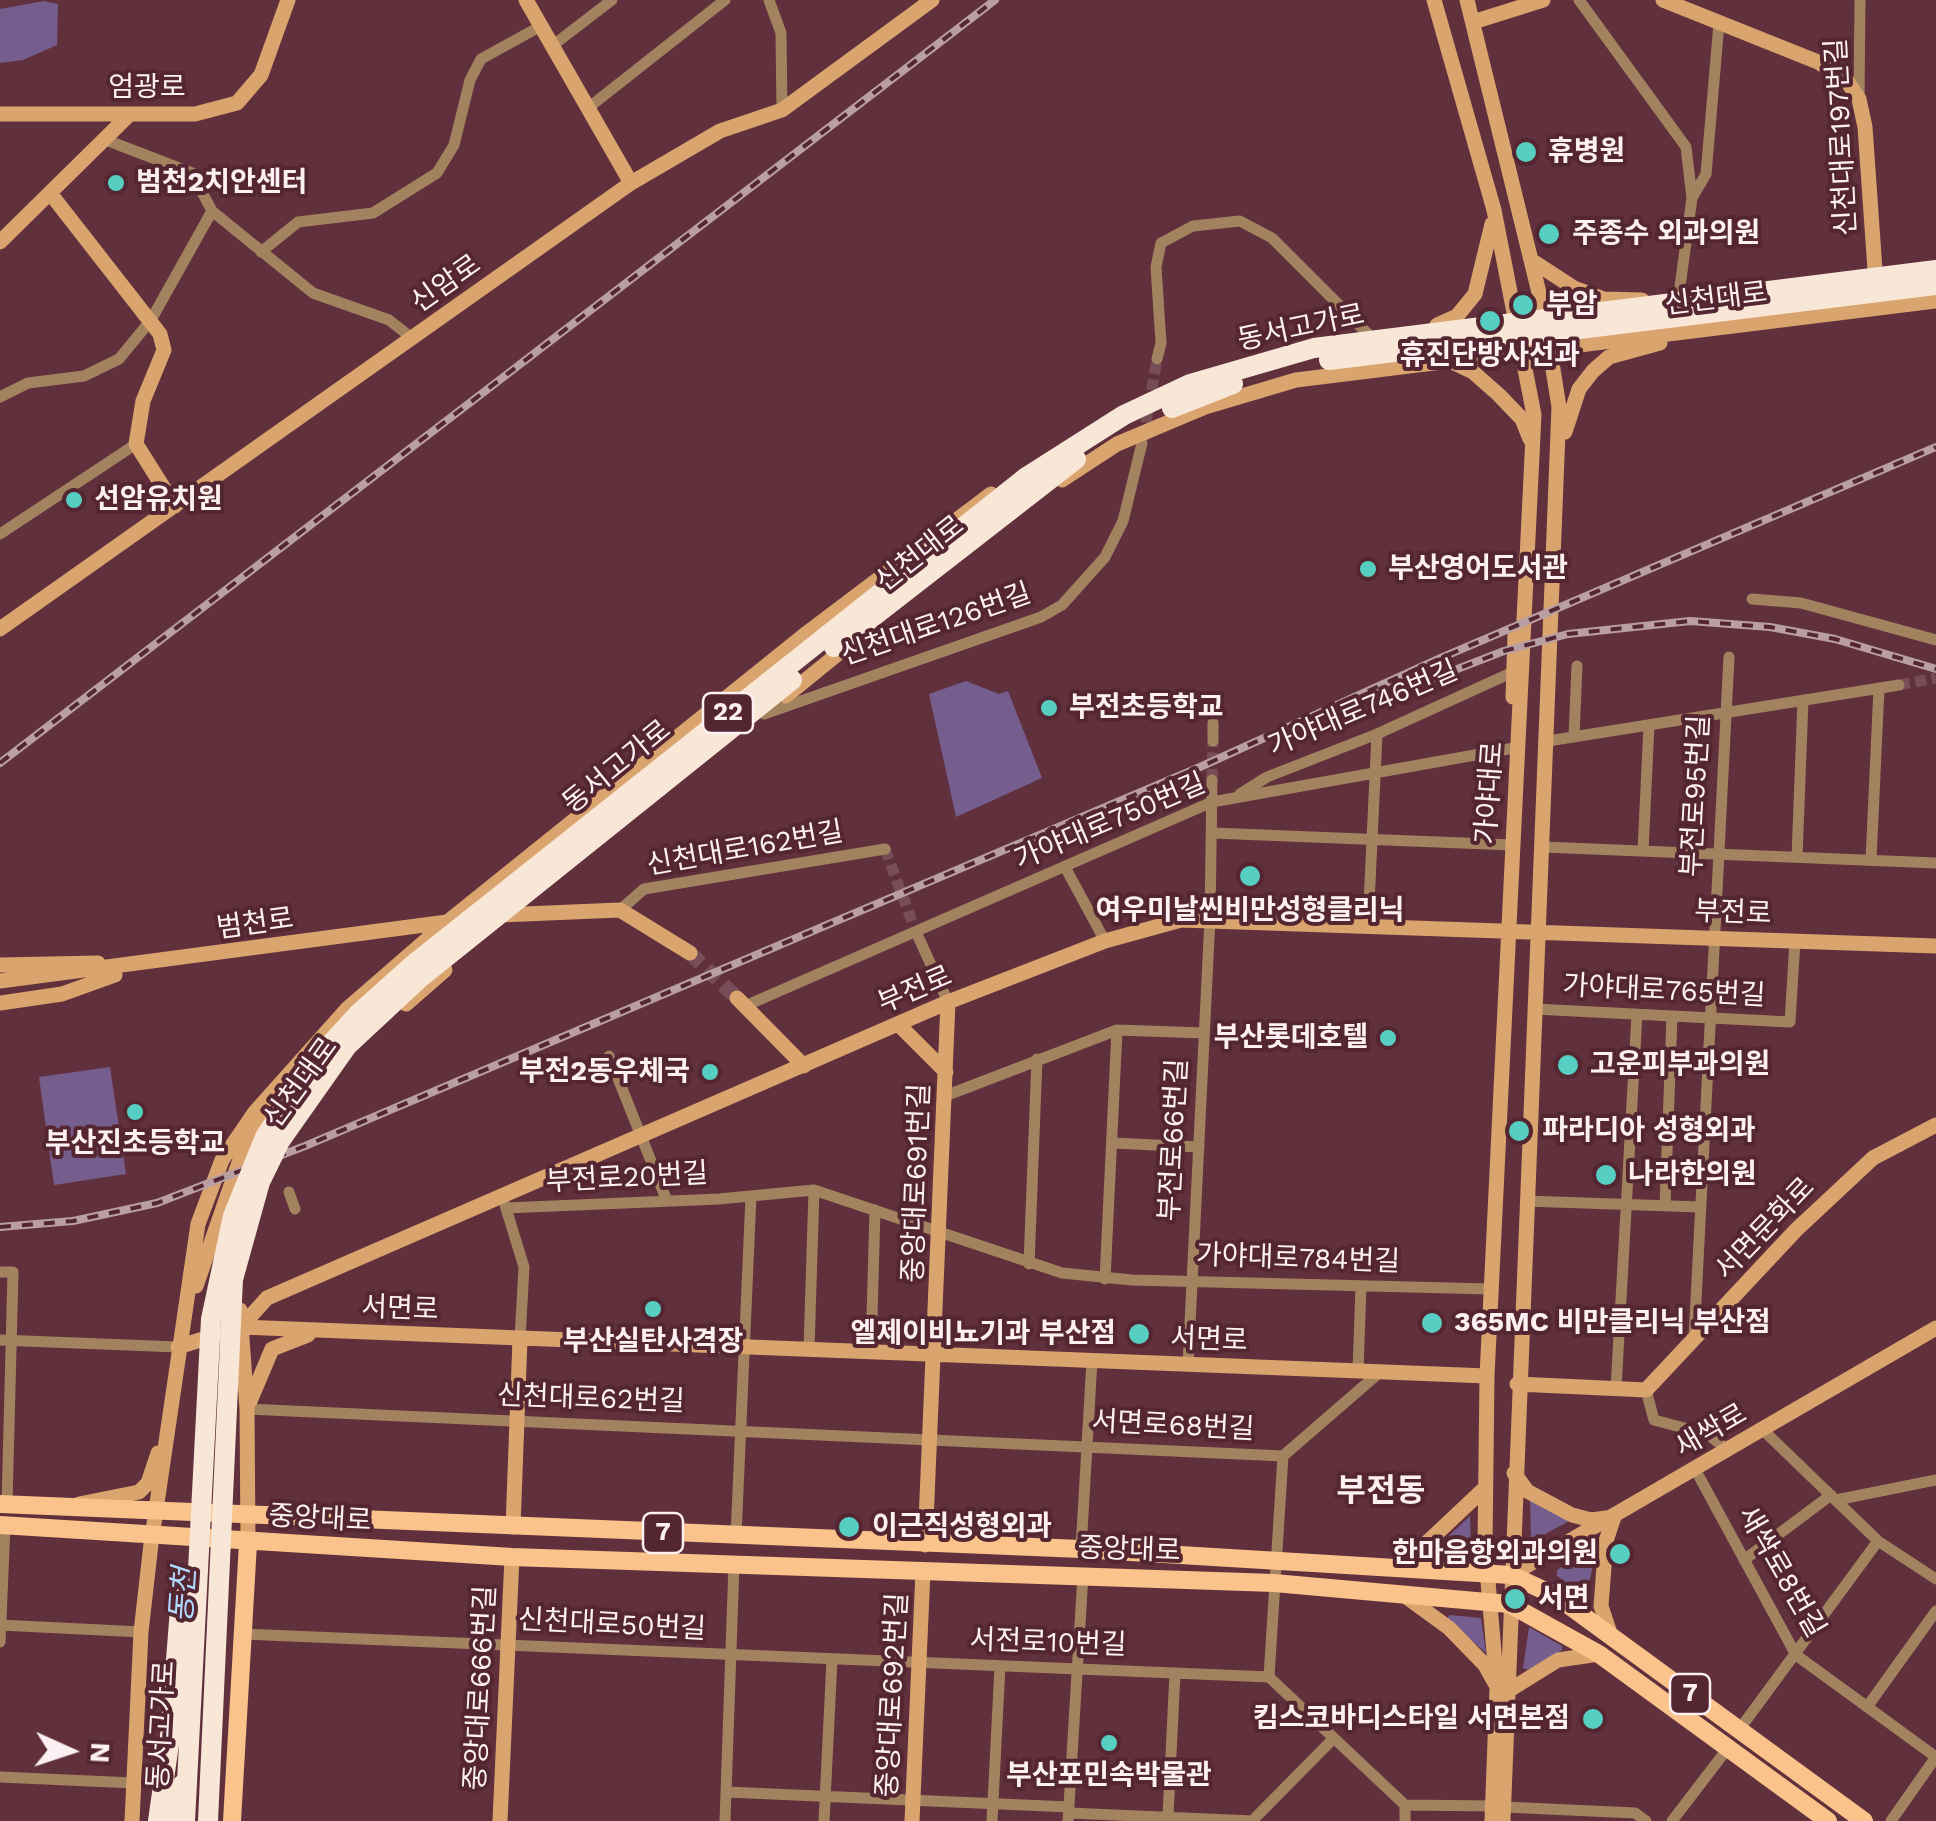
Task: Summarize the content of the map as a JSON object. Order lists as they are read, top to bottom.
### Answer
{
  "streets": {
    "highway": ["동서고가로", "22"],
    "main road": [
      "엄광로",
      "신천대로197번길",
      "신암로",
      "신천대로",
      "가야대로",
      "부전로",
      "범천로",
      "중앙대로691번길",
      "서면문화로",
      "서면로",
      "새싹로",
      "중앙대로",
      "7",
      "중앙대로666번길",
      "중앙대로692번길"
    ],
    "street": [
      "신천대로126번길",
      "가야대로746번길",
      "부전로95번길",
      "가야대로750번길",
      "신천대로162번길",
      "가야대로765번길",
      "부전로66번길",
      "부전로20번길",
      "가야대로784번길",
      "신천대로62번길",
      "서면로68번길",
      "새싹로8번길",
      "신천대로50번길",
      "서전로10번길"
    ]
  },
  "crossings": [
    ["신천대로197번길", "신천대로"],
    ["신천대로", "동서고가로"],
    ["신천대로", "신천대로126번길"],
    ["신천대로", "가야대로"],
    ["신천대로", "부전로"],
    ["신천대로", "범천로"],
    ["신천대로", "서면로"],
    ["신천대로", "신천대로62번길"],
    ["신천대로", "중앙대로"],
    ["신천대로", "신천대로50번길"],
    ["가야대로746번길", "가야대로750번길"],
    ["가야대로", "부전로"],
    ["가야대로", "가야대로765번길"],
    ["가야대로", "가야대로784번길"],
    ["가야대로", "서면로"],
    ["가야대로", "새싹로"],
    ["가야대로", "중앙대로"],
    ["부전로95번길", "부전로"],
    ["부전로95번길", "가야대로765번길"],
    ["부전로95번길", "서면문화로"],
    ["가야대로750번길", "부전로66번길"],
    ["신천대로162번길", "범천로"],
    ["부전로", "가야대로765번길"],
    ["부전로", "부전로66번길"],
    ["부전로", "부전로20번길"],
    ["부전로", "중앙대로691번길"],
    ["부전로", "서면로"],
    ["부전로66번길", "가야대로784번길"],
    ["부전로66번길", "서면로"],
    ["부전로20번길", "중앙대로691번길"],
    ["부전로20번길", "가야대로784번길"],
    ["중앙대로691번길", "가야대로784번길"],
    ["중앙대로691번길", "서면로"],
    ["중앙대로691번길", "신천대로62번길"],
    ["중앙대로691번길", "서면로68번길"],
    ["중앙대로691번길", "중앙대로"],
    ["서면로", "신천대로62번길"],
    ["서면로", "서면로68번길"],
    ["서면로", "중앙대로"],
    ["신천대로62번길", "서면로68번길"],
    ["서면로68번길", "중앙대로"],
    ["새싹로", "중앙대로"],
    ["새싹로", "새싹로8번길"],
    ["중앙대로", "중앙대로666번길"],
    ["중앙대로", "중앙대로692번길"],
    ["신천대로50번길", "서전로10번길"],
    ["신천대로50번길", "중앙대로666번길"],
    ["신천대로50번길", "중앙대로692번길"],
    ["서전로10번길", "중앙대로692번길"]
  ],
  "districts": ["부전동"],
  "water": ["동천"],
  "places": [
    "휴병원",
    "범천2치안센터",
    "주종수 외과의원",
    "부암",
    "휴진단방사선과",
    "선암유치원",
    "부산영어도서관",
    "부전초등학교",
    "여우미날씬비만성형클리닉",
    "부산롯데호텔",
    "고운피부과의원",
    "부전2동우체국",
    "부산진초등학교",
    "파라디아 성형외과",
    "나라한의원",
    "부산실탄사격장",
    "365MC 비만클리닉 부산점",
    "엘제이비뇨기과 부산점",
    "이근직성형외과",
    "한마음항외과의원",
    "서면",
    "킴스코바디스타일 서면본점",
    "부산포민속박물관"
  ],
  "north": "right"
}
